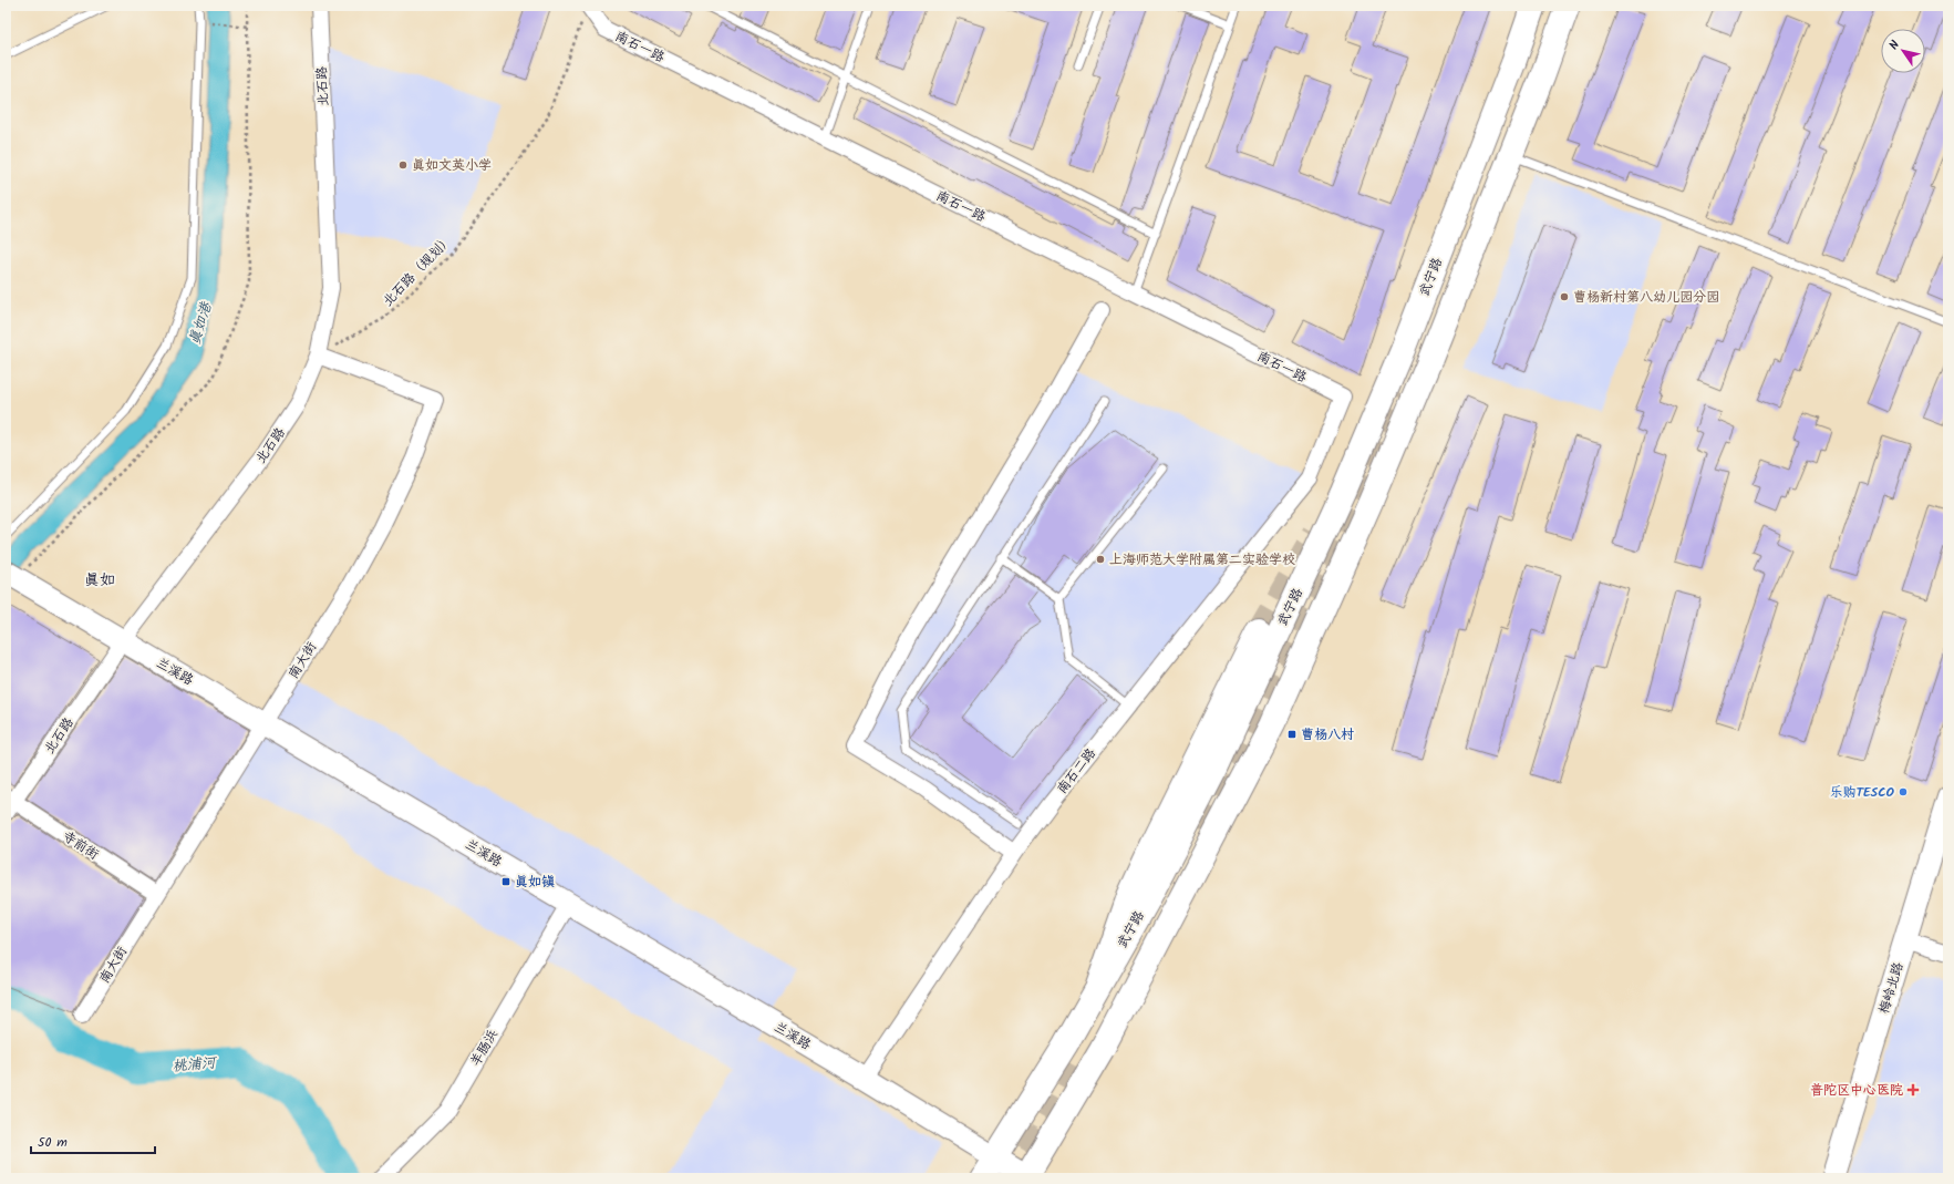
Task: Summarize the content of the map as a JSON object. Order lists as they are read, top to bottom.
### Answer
{
  "streets": {
    "main road": ["武宁路"],
    "street": [
      "南石一路",
      "北石路",
      "南大街",
      "兰溪路",
      "南石二路",
      "寺前街",
      "梅岭北路",
      "羊肠浜"
    ],
    "path": ["北石路（规划）"]
  },
  "crossings": [
    ["南石一路", "北石路（规划）"],
    ["南石一路", "南石二路"],
    ["北石路", "北石路（规划）"],
    ["北石路", "南大街"],
    ["北石路", "兰溪路"],
    ["北石路", "寺前街"],
    ["北石路（规划）", "南大街"],
    ["武宁路", "兰溪路"],
    ["南大街", "兰溪路"],
    ["南大街", "寺前街"],
    ["兰溪路", "南石二路"],
    ["兰溪路", "羊肠浜"]
  ],
  "districts": ["真如"],
  "water": ["真如港", "桃浦河"],
  "places": {
    "other": [
      "真如文英小学",
      "曹杨新村第八幼儿园分园",
      "上海师范大学附属第二实验学校",
      "乐购TESCO"
    ],
    "transit": ["曹杨八村", "真如镇"],
    "health": ["普陀区中心医院"]
  },
  "scale_bar": "50 m",
  "north": "top left"
}
